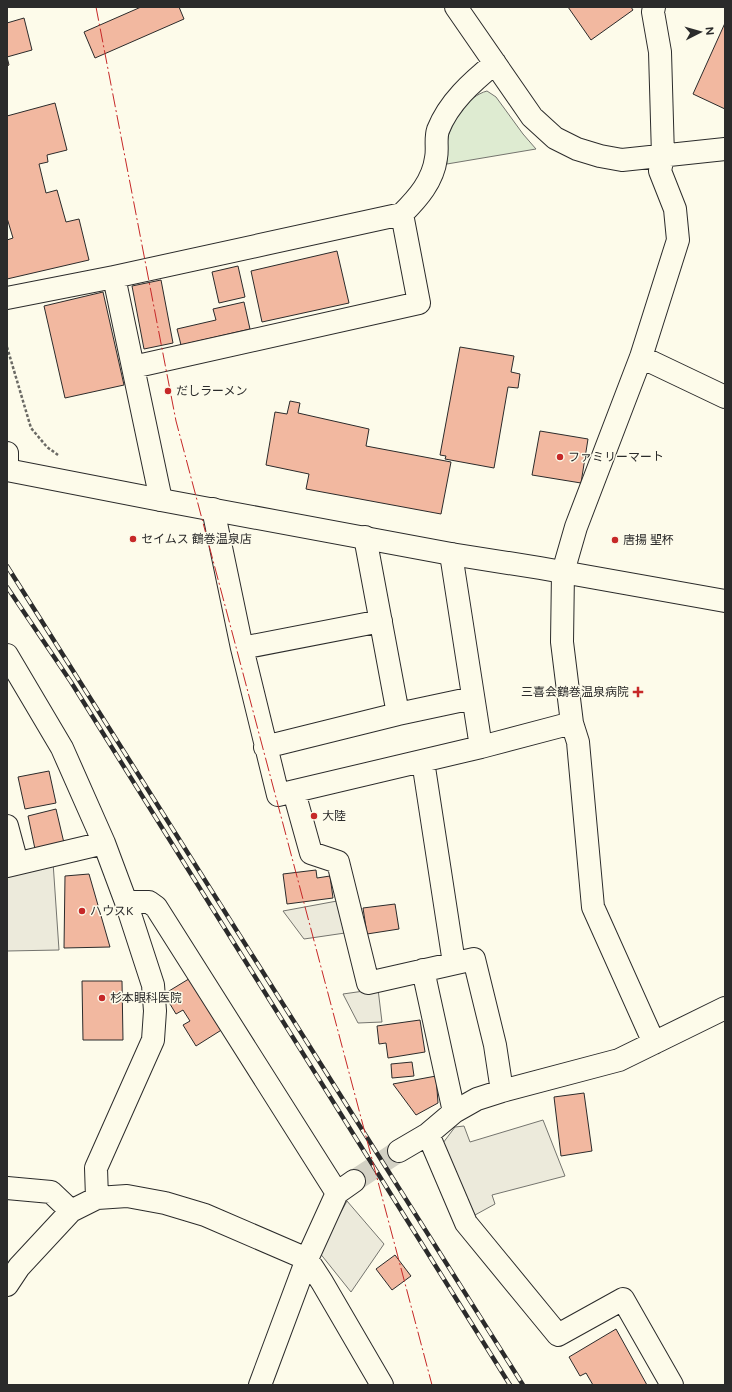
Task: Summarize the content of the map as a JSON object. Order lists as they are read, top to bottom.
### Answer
{
  "places": {
    "other": [
      "だしラーメン",
      "ファミリーマート",
      "セイムス 鶴巻温泉店",
      "唐揚 聖杯",
      "大陸",
      "ハウスK",
      "杉本眼科医院"
    ],
    "health": ["三喜会鶴巻温泉病院"]
  },
  "north": "right"
}
